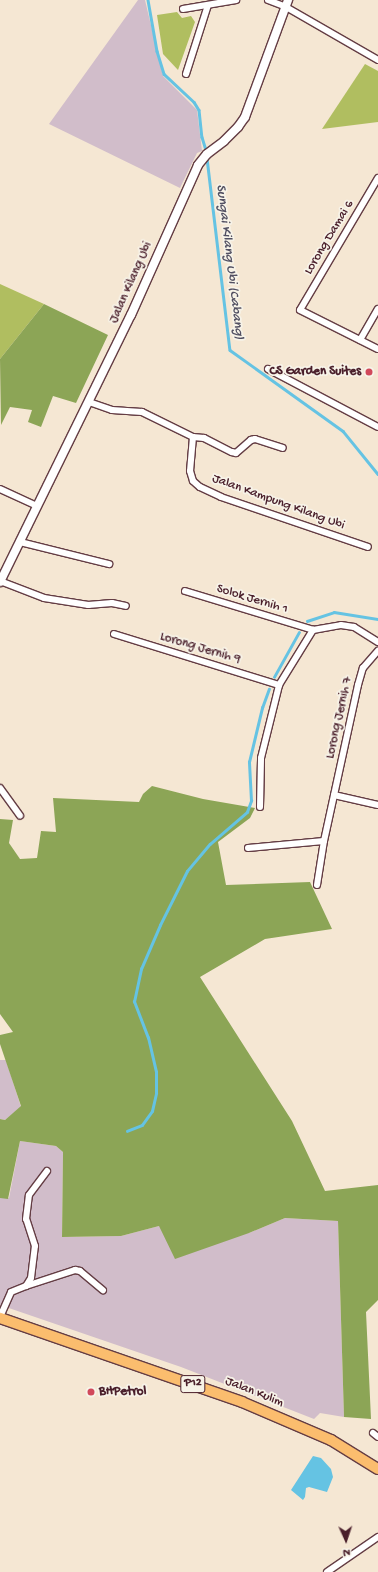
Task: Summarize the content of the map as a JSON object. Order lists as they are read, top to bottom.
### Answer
{
  "streets": {
    "main road": ["P12", "Jalan Kulim"],
    "street": [
      "Lorong Damai 6",
      "Jalan Kilang Ubi",
      "Jalan Kampung Kilang Ubi",
      "Solok Jernih 1",
      "Lorong Jernih 9",
      "Lorong Jernih 7"
    ]
  },
  "water": ["Sungai Kilang Ubi (Cabang)"],
  "places": ["CS Garden Suites", "BHPetrol"],
  "north": "bottom"
}
